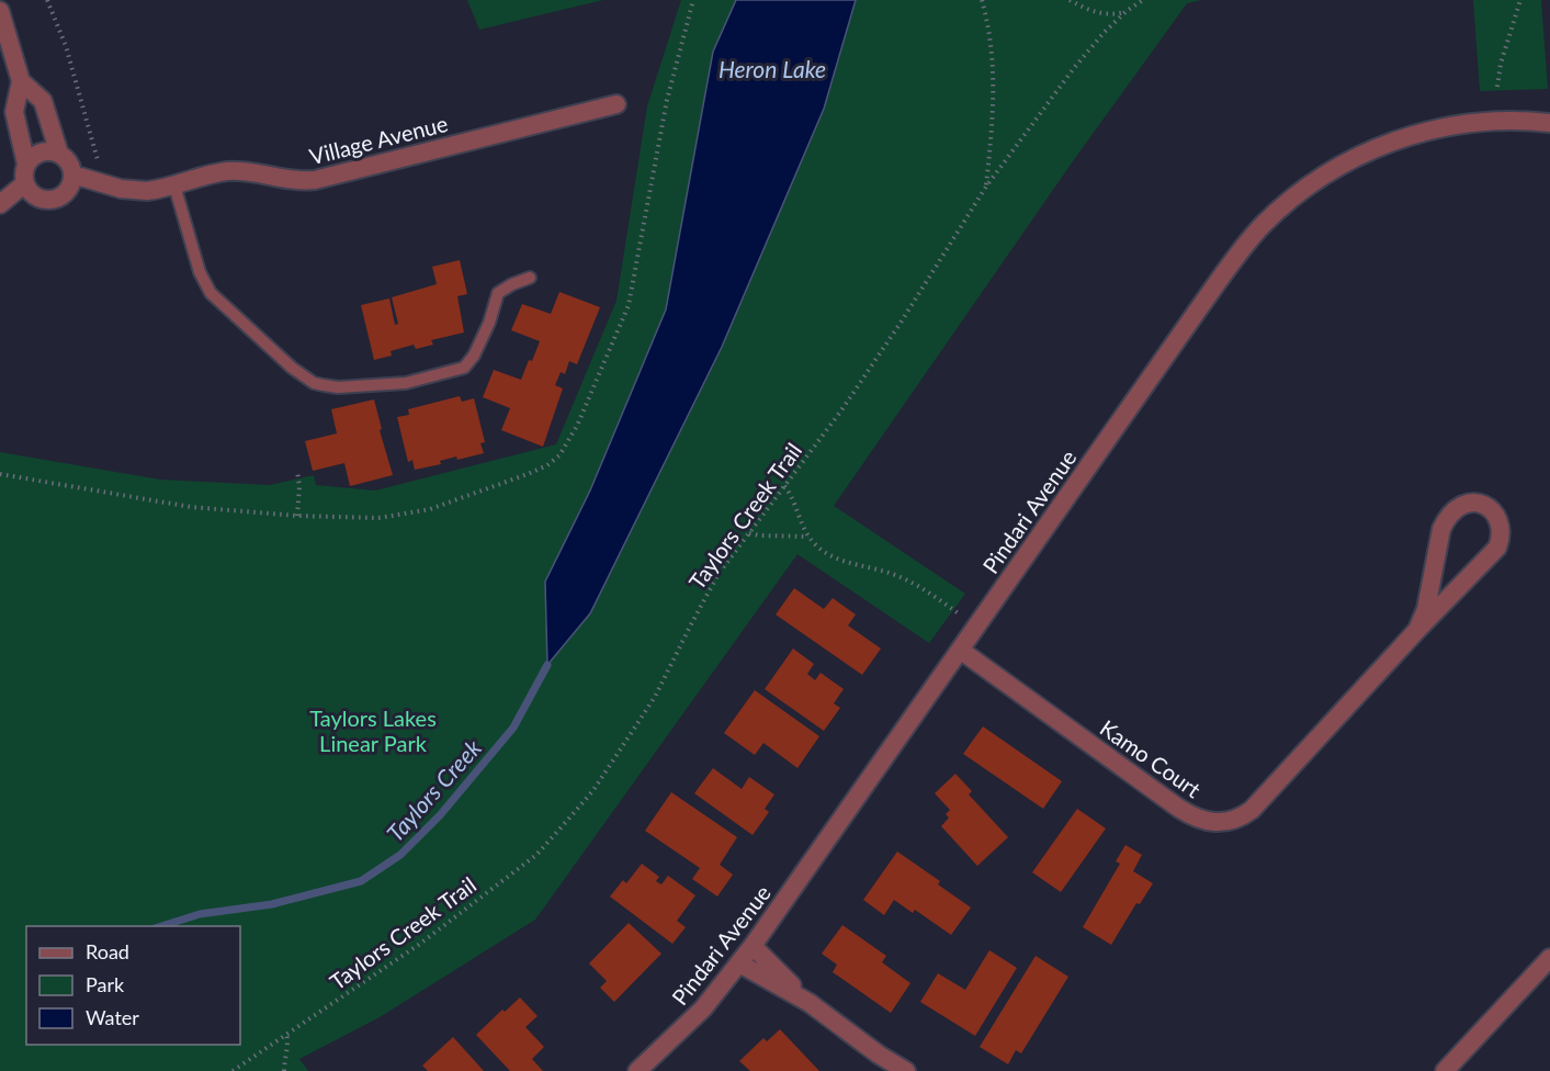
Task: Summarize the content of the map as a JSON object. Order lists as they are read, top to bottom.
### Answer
{
  "streets": {
    "street": ["Village Avenue", "Pindari Avenue", "Kamo Court"],
    "path": ["Taylors Creek Trail"]
  },
  "crossings": [
    ["Pindari Avenue", "Kamo Court"]
  ],
  "water": ["Heron Lake", "Taylors Creek"],
  "parks": ["Taylors Lakes Linear Park"],
  "legend": ["Road", "Park", "Water"]
}
